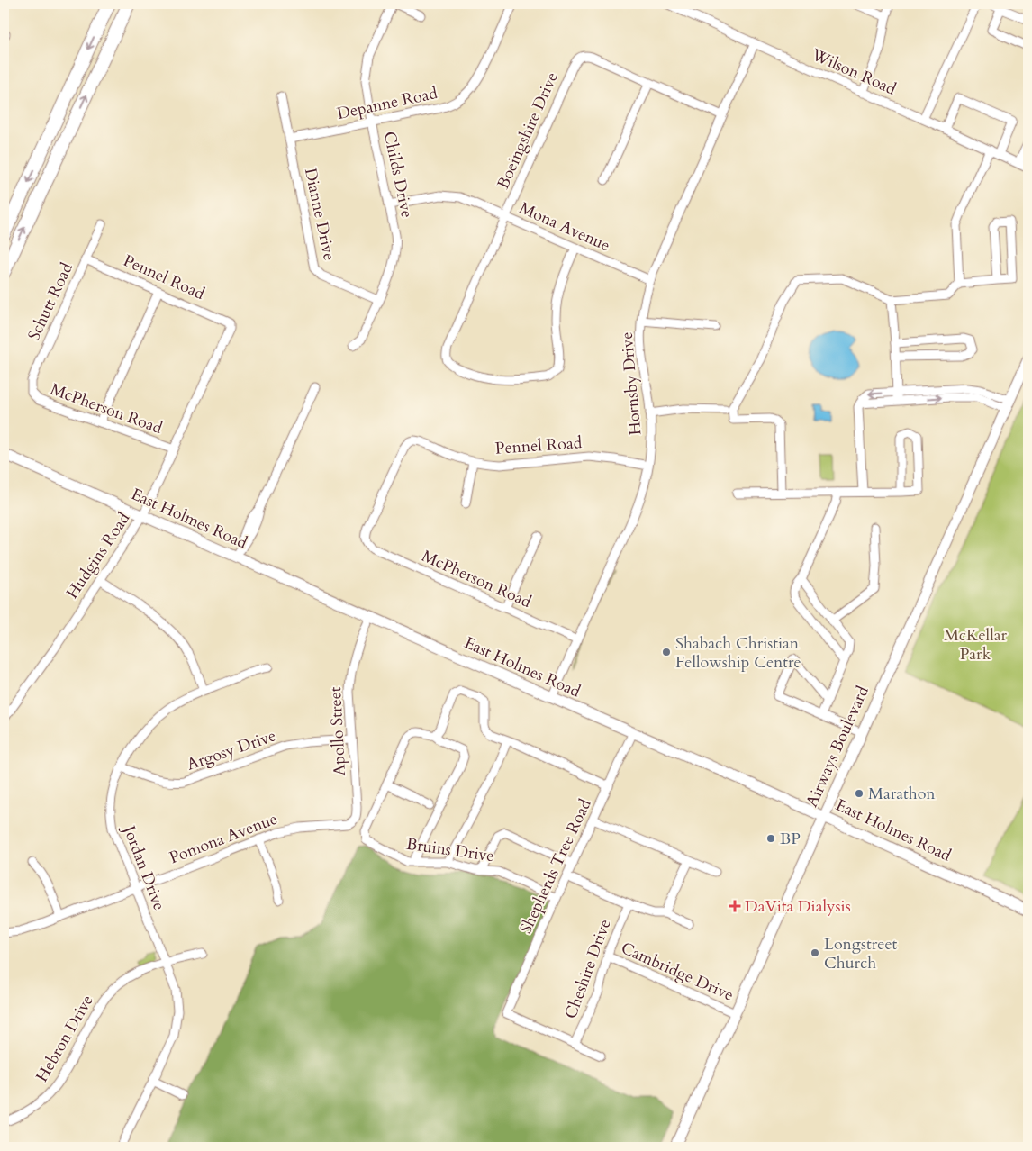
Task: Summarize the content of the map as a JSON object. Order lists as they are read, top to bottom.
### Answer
{
  "streets": {
    "main road": ["East Holmes Road", "Airways Boulevard"],
    "street": [
      "Wilson Road",
      "Depanne Road",
      "Boeingshire Drive",
      "Childs Drive",
      "Dianne Drive",
      "Mona Avenue",
      "Pennel Road",
      "Schutt Road",
      "Hornsby Drive",
      "McPherson Road",
      "Hudgins Road",
      "Apollo Street",
      "Argosy Drive",
      "Pomona Avenue",
      "Bruins Drive",
      "Shepherds Tree Road",
      "Jordan Drive",
      "Cheshire Drive",
      "Cambridge Drive",
      "Hebron Drive"
    ]
  },
  "crossings": [
    ["Wilson Road", "Hornsby Drive"],
    ["Depanne Road", "Childs Drive"],
    ["Depanne Road", "Dianne Drive"],
    ["Boeingshire Drive", "Mona Avenue"],
    ["Boeingshire Drive", "Hornsby Drive"],
    ["Childs Drive", "Dianne Drive"],
    ["Childs Drive", "Mona Avenue"],
    ["Mona Avenue", "Hornsby Drive"],
    ["Pennel Road", "Schutt Road"],
    ["Pennel Road", "Hornsby Drive"],
    ["Pennel Road", "McPherson Road"],
    ["Pennel Road", "Hudgins Road"],
    ["Schutt Road", "McPherson Road"],
    ["Hornsby Drive", "McPherson Road"],
    ["Hornsby Drive", "East Holmes Road"],
    ["McPherson Road", "Hudgins Road"],
    ["East Holmes Road", "Hudgins Road"],
    ["East Holmes Road", "Apollo Street"],
    ["East Holmes Road", "Airways Boulevard"],
    ["East Holmes Road", "Shepherds Tree Road"],
    ["Apollo Street", "Argosy Drive"],
    ["Apollo Street", "Pomona Avenue"],
    ["Airways Boulevard", "Cambridge Drive"],
    ["Argosy Drive", "Jordan Drive"],
    ["Pomona Avenue", "Jordan Drive"],
    ["Bruins Drive", "Shepherds Tree Road"],
    ["Shepherds Tree Road", "Cheshire Drive"],
    ["Jordan Drive", "Hebron Drive"],
    ["Cheshire Drive", "Cambridge Drive"]
  ],
  "parks": ["McKellar Park"],
  "places": {
    "other": [
      "Shabach Christian Fellowship Centre",
      "Marathon",
      "BP",
      "Longstreet Church"
    ],
    "health": ["DaVita Dialysis"]
  }
}
